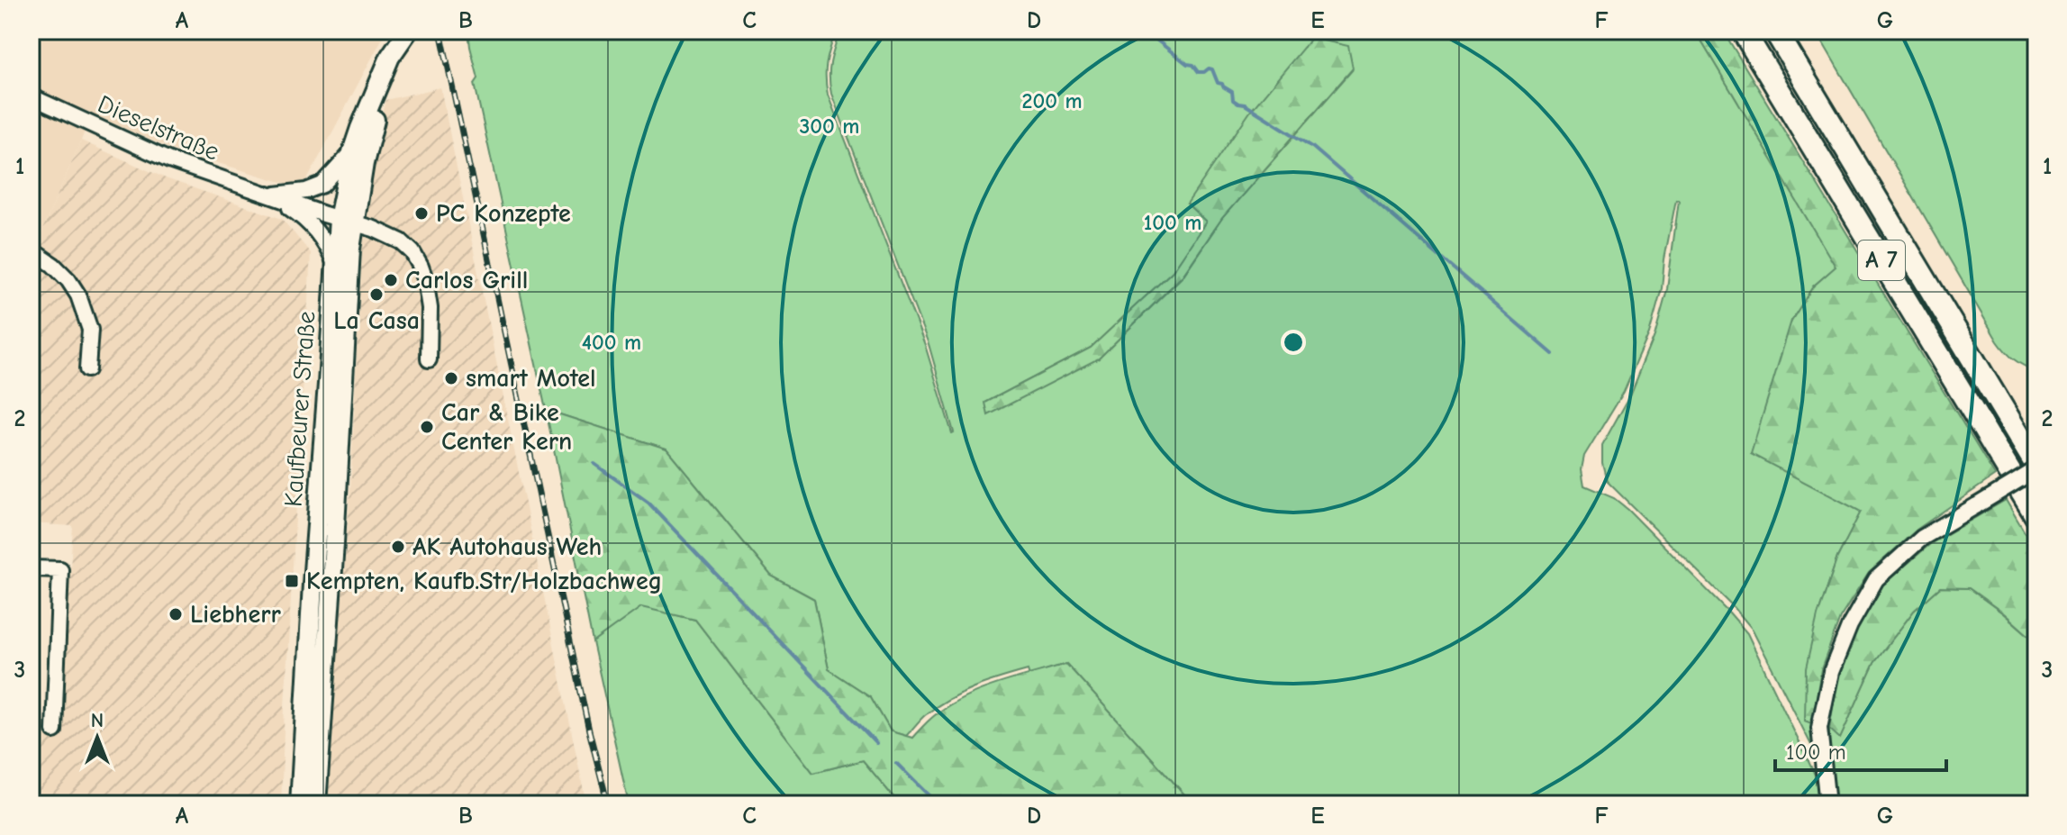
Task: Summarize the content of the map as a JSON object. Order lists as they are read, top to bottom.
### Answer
{
  "streets": {
    "highway": ["A 7"],
    "main road": ["Kaufbeurer Straße"],
    "street": ["Dieselstraße"]
  },
  "crossings": [
    ["Dieselstraße", "Kaufbeurer Straße"]
  ],
  "places": {
    "other": [
      "PC Konzepte",
      "Carlos Grill",
      "La Casa",
      "smart Motel",
      "Car & Bike Center Kern",
      "AK Autohaus Weh",
      "Liebherr"
    ],
    "transit": ["Kempten, Kaufb.Str/Holzbachweg"]
  },
  "scale_bar": "100 m",
  "north": "top",
  "grid": {
    "columns": [
      "A",
      "B",
      "C",
      "D",
      "E",
      "F",
      "G"
    ],
    "rows": ["1", "2", "3"]
  },
  "rings": [
    "200 m",
    "300 m",
    "100 m",
    "400 m"
  ]
}
